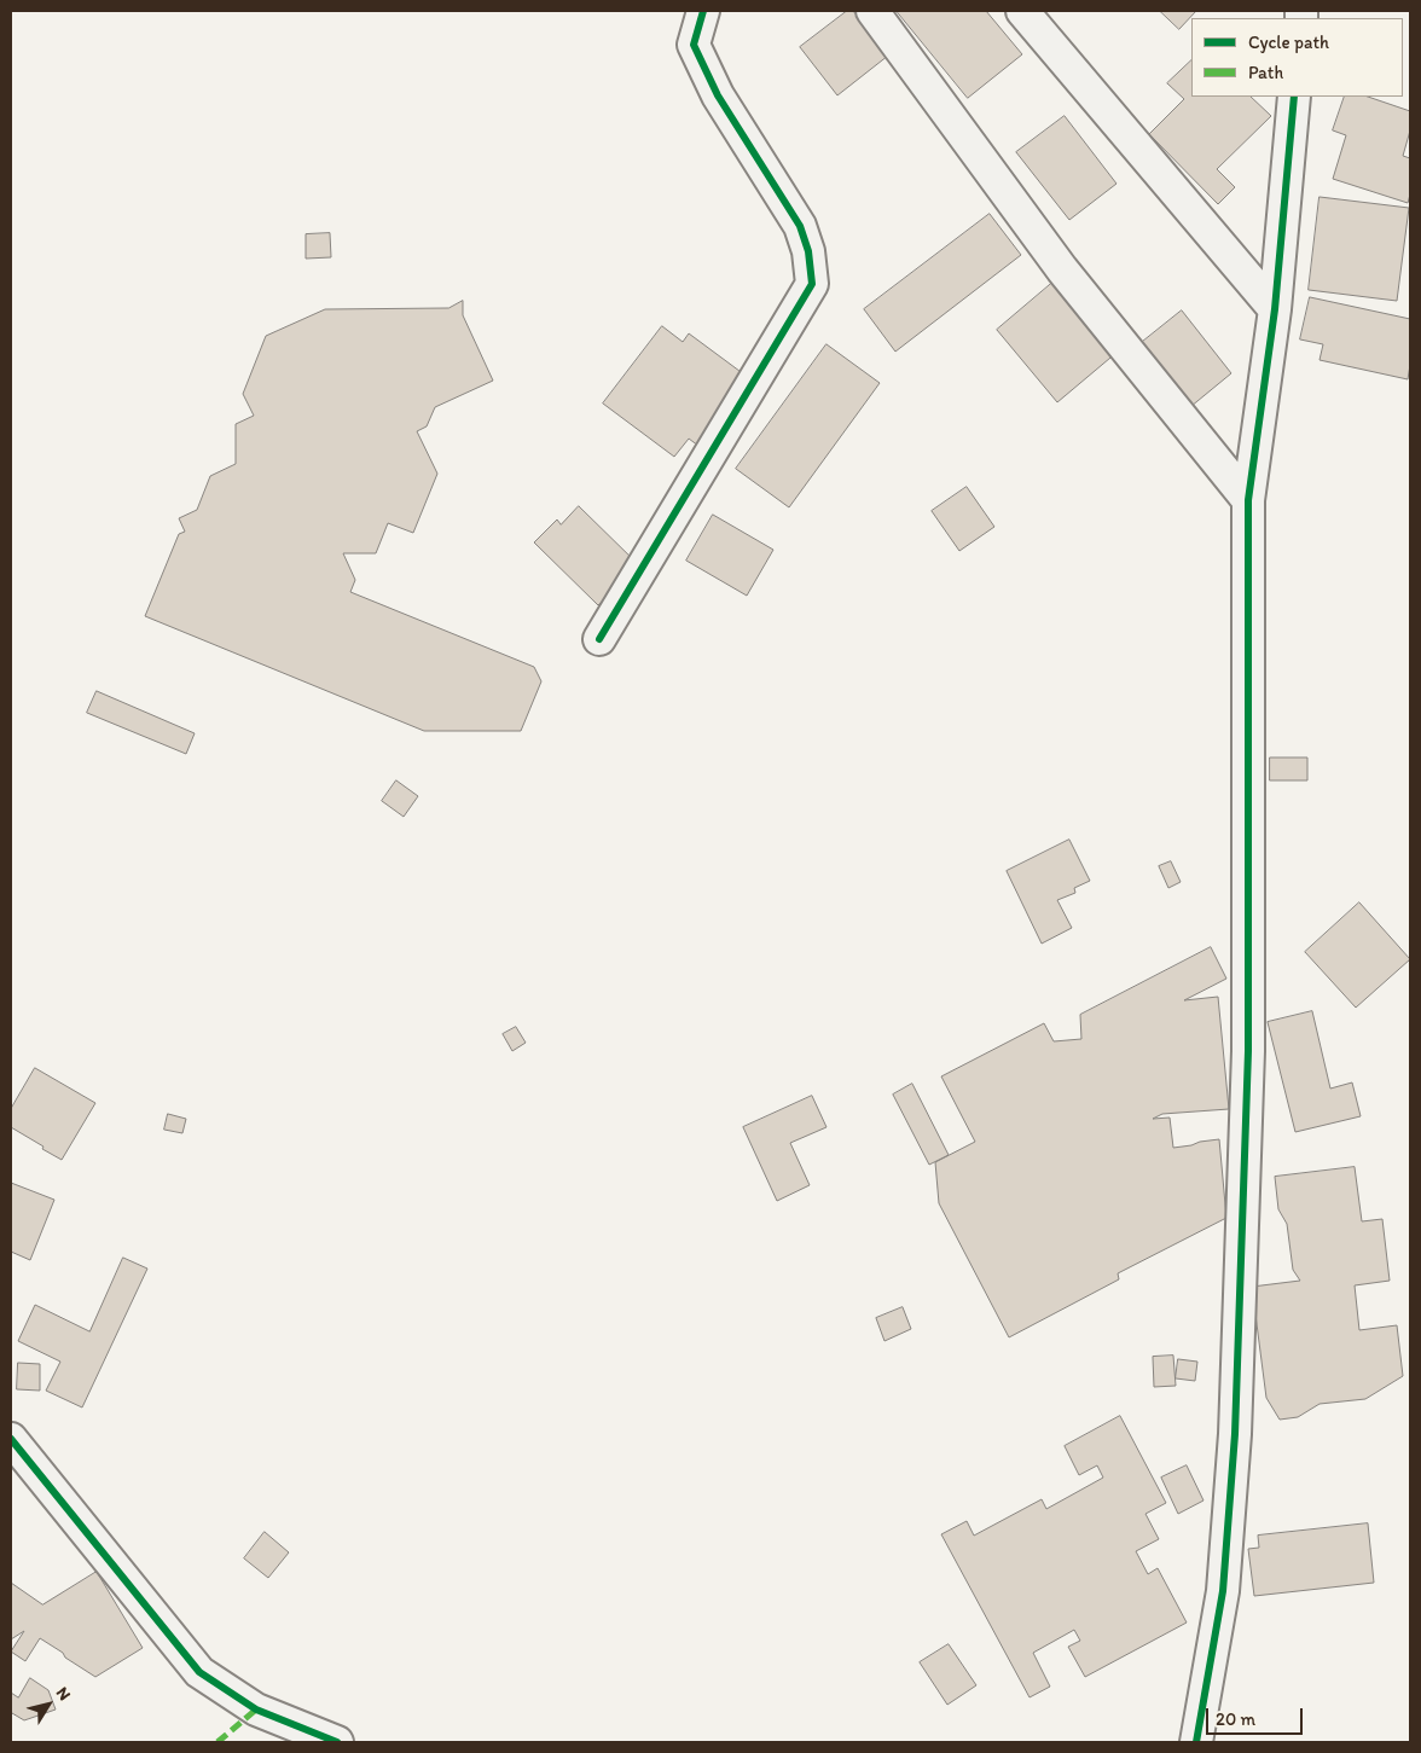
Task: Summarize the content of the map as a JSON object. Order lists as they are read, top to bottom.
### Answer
{
  "legend": ["Cycle path", "Path"],
  "scale_bar": "20 m",
  "north": "top right"
}
